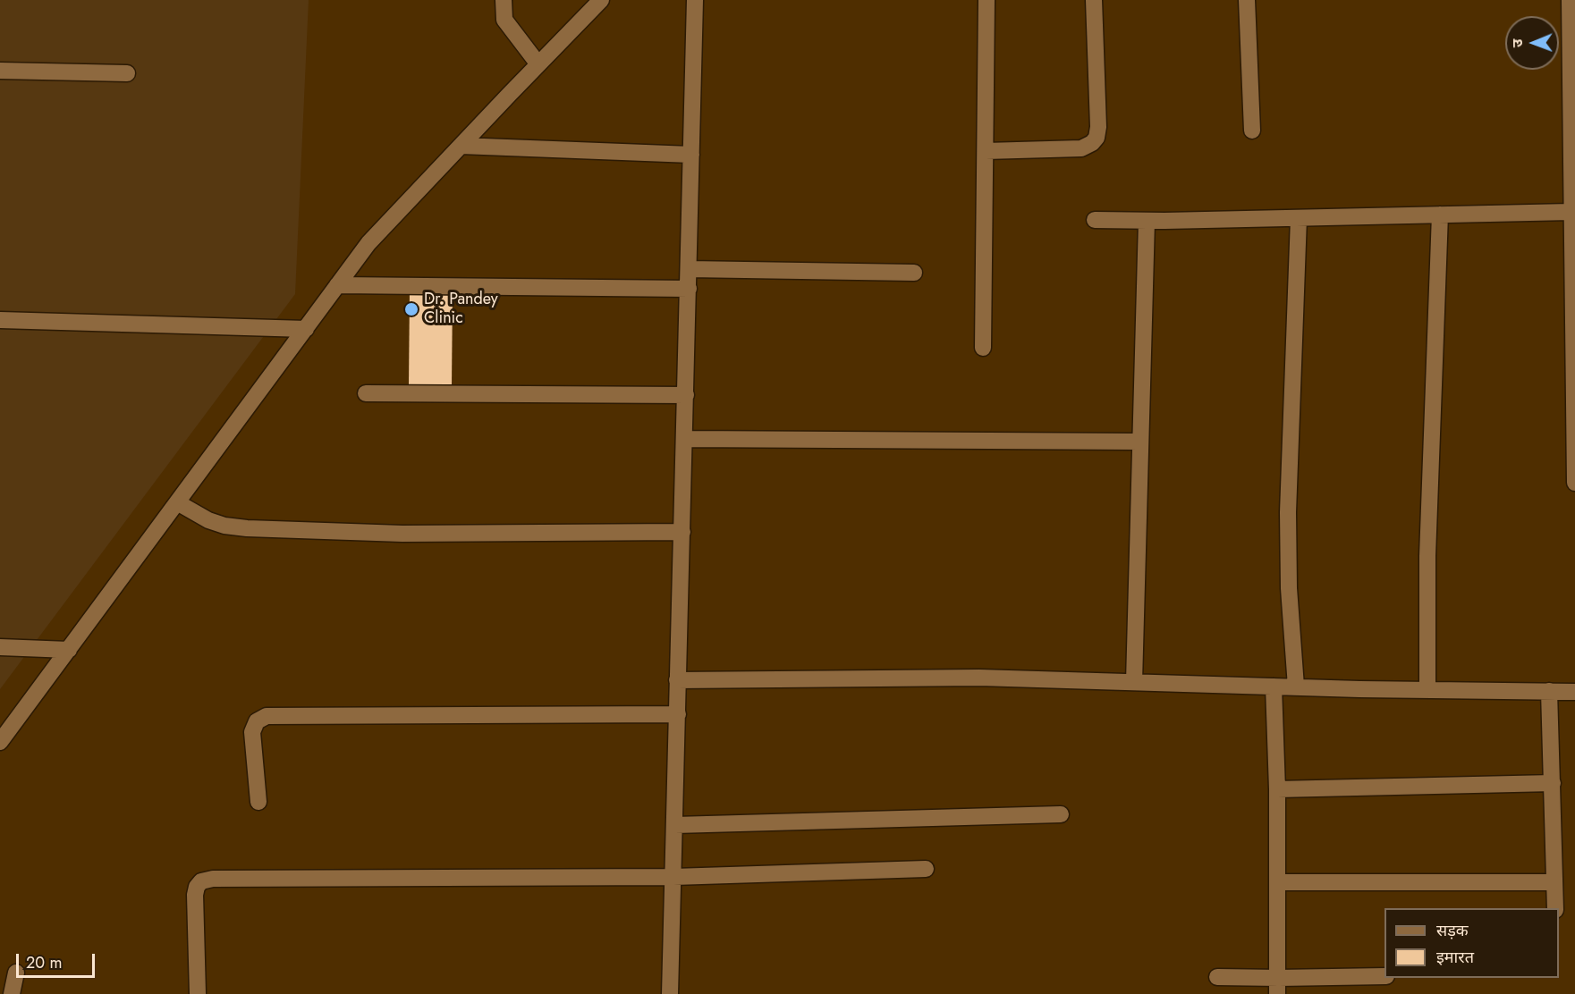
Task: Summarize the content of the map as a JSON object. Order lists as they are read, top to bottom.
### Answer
{
  "places": ["Dr. Pandey Clinic"],
  "legend": ["सड़क", "इमारत"],
  "scale_bar": "20 m",
  "north": "left"
}
